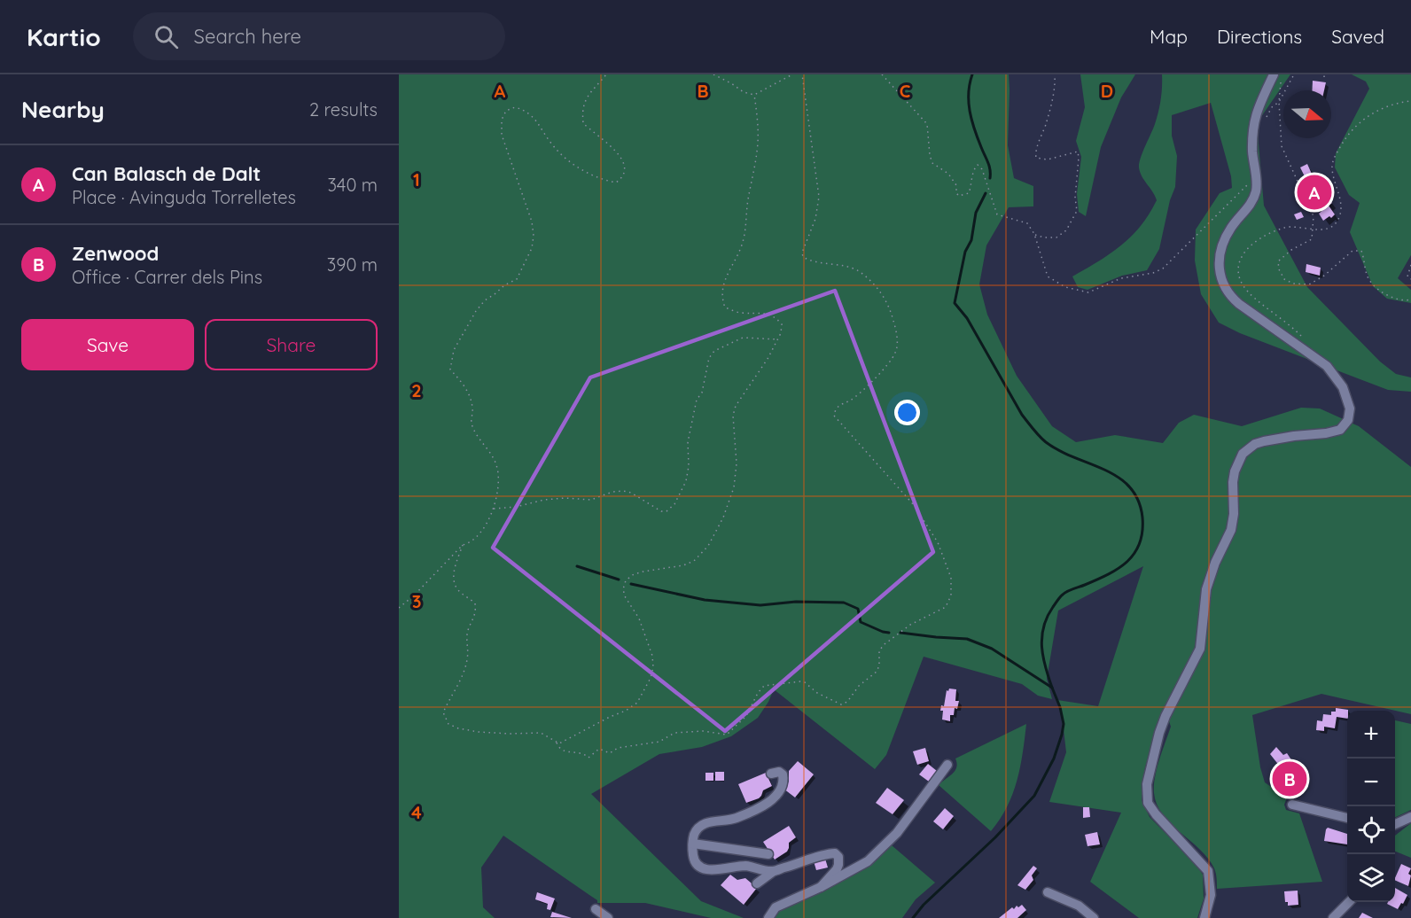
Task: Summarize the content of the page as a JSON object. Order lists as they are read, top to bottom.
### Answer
{
  "north": "right",
  "page": {
    "header": "Kartio",
    "search": "Search here",
    "nav": ["Map", "Directions", "Saved"],
    "heading": ["Nearby", "2 results"],
    "list": [
      {
        "mark": "A",
        "name": "Can Balasch de Dalt",
        "note": "Place · Avinguda Torrelletes",
        "value": "340 m"
      },
      {
        "mark": "B",
        "name": "Zenwood",
        "note": "Office · Carrer dels Pins",
        "value": "390 m"
      }
    ],
    "pins": ["A", "B"],
    "buttons": ["Save", "Share"],
    "map_buttons": ["+", "−"]
  },
  "grid": {
    "columns": [
      "A",
      "B",
      "C",
      "D"
    ],
    "rows": [
      "1",
      "2",
      "3",
      "4"
    ]
  }
}
